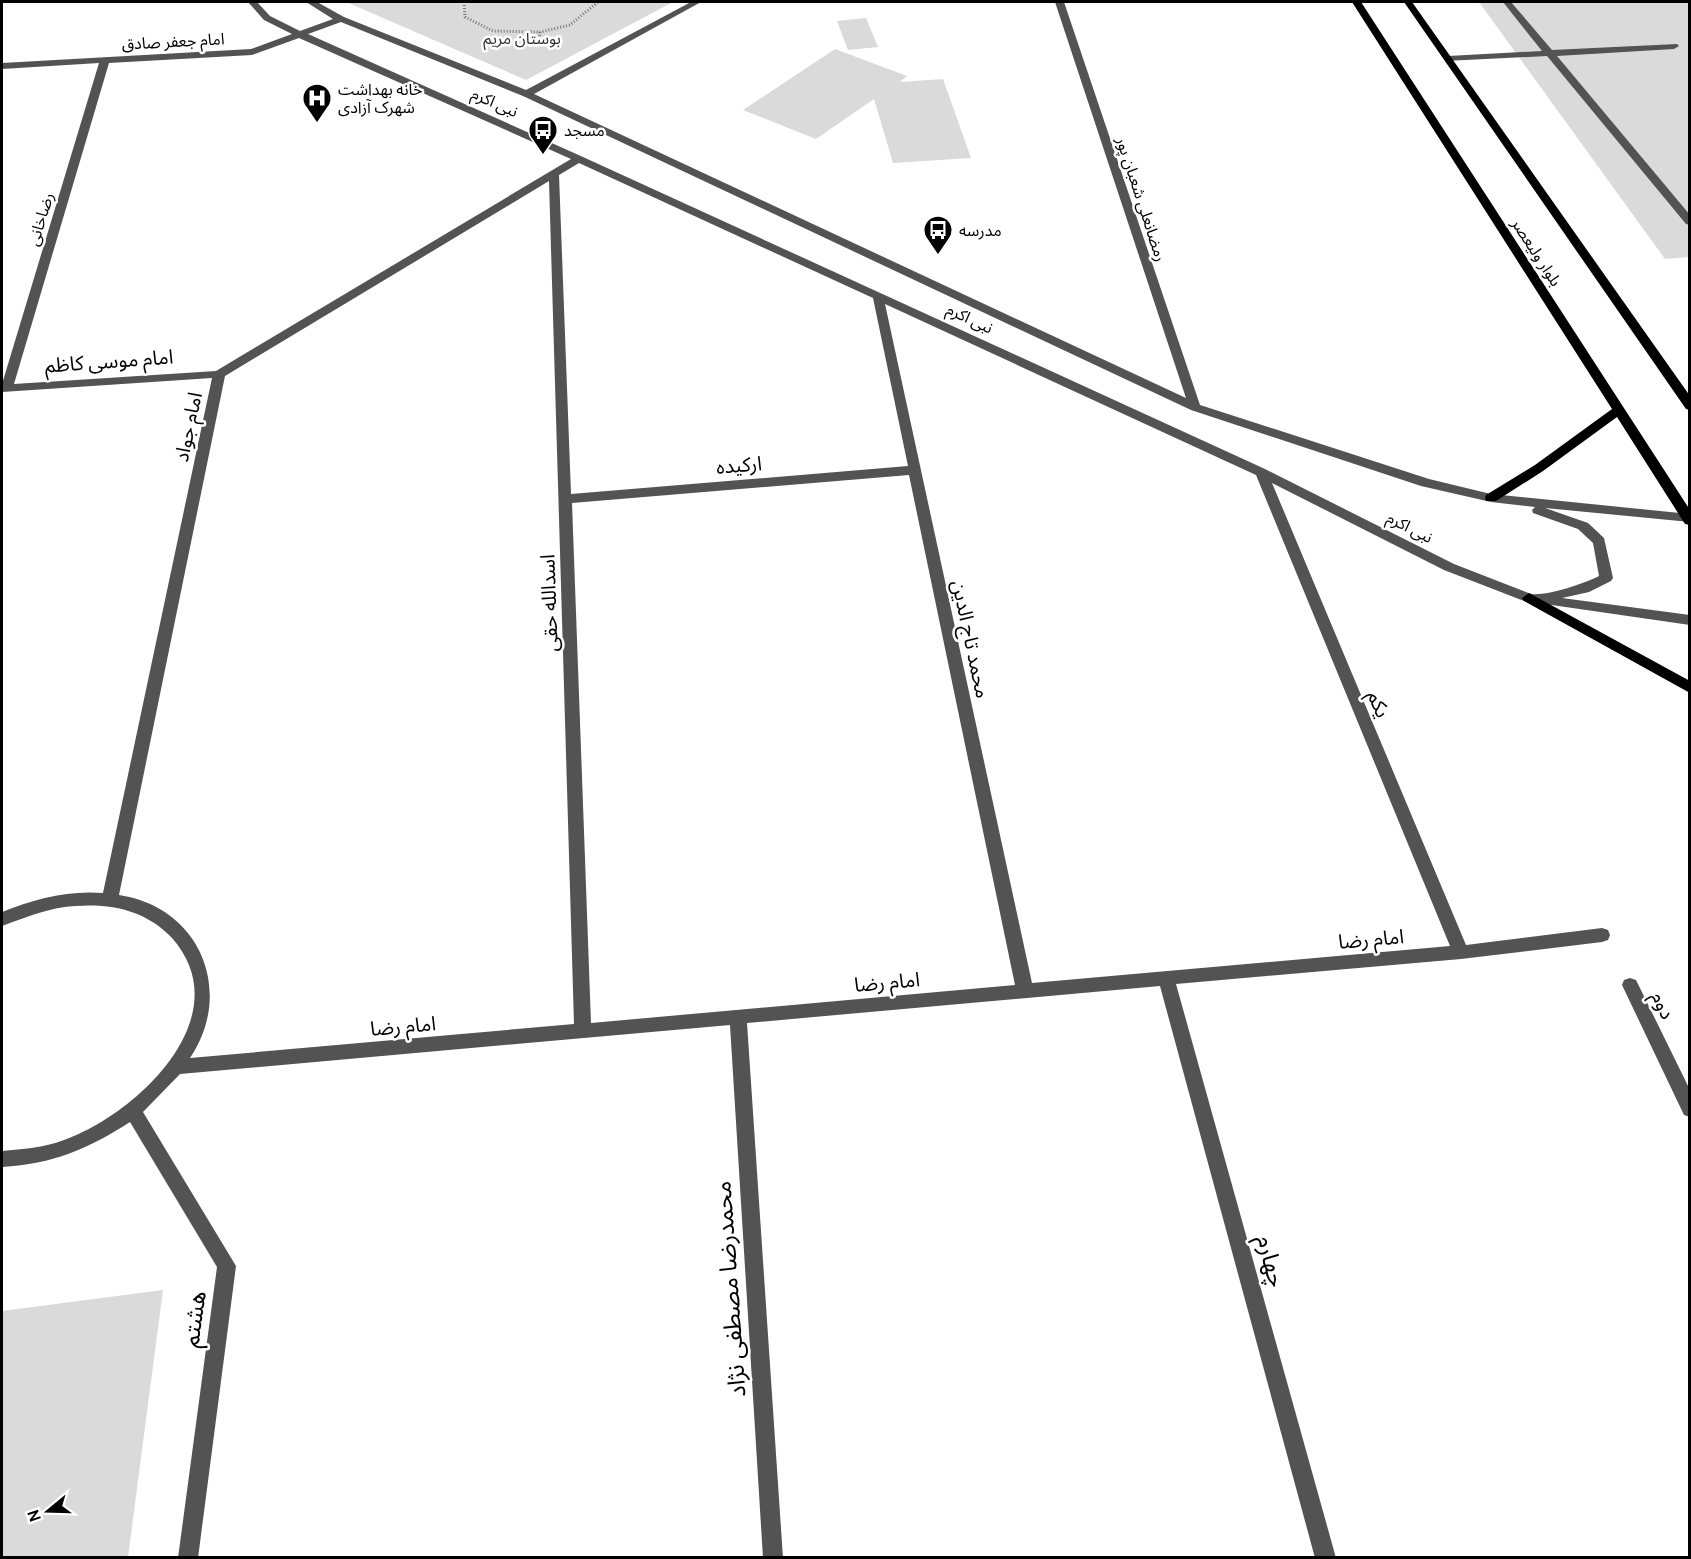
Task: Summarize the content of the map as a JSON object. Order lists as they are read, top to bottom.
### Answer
{
  "streets": {
    "main road": ["بلوار ولیعصر"],
    "street": [
      "امام جعفر صادق",
      "نبی اکرم",
      "رمضانعلی شعبان پور",
      "رضاخانی",
      "امام موسی کاظم",
      "امام جواد",
      "ارکیده",
      "اسدالله حقی",
      "محمد تاج الدین",
      "یکم",
      "امام رضا",
      "دوم",
      "چهارم",
      "محمدرضا مصطفی نژاد",
      "هشتم"
    ]
  },
  "crossings": [
    ["امام جعفر صادق", "نبی اکرم"],
    ["امام جعفر صادق", "رضاخانی"],
    ["نبی اکرم", "رمضانعلی شعبان پور"],
    ["نبی اکرم", "بلوار ولیعصر"],
    ["نبی اکرم", "امام جواد"],
    ["نبی اکرم", "محمد تاج الدین"],
    ["نبی اکرم", "یکم"],
    ["رضاخانی", "امام موسی کاظم"],
    ["امام موسی کاظم", "امام جواد"],
    ["امام جواد", "اسدالله حقی"],
    ["ارکیده", "اسدالله حقی"],
    ["ارکیده", "محمد تاج الدین"],
    ["اسدالله حقی", "امام رضا"],
    ["محمد تاج الدین", "امام رضا"],
    ["یکم", "امام رضا"],
    ["امام رضا", "چهارم"],
    ["امام رضا", "محمدرضا مصطفی نژاد"]
  ],
  "parks": ["بوستان مریم"],
  "places": {
    "hospital": ["خانه بهداشت شهرک آزادی"],
    "bus stop": ["مسجد", "مدرسه"]
  },
  "north": "left"
}
